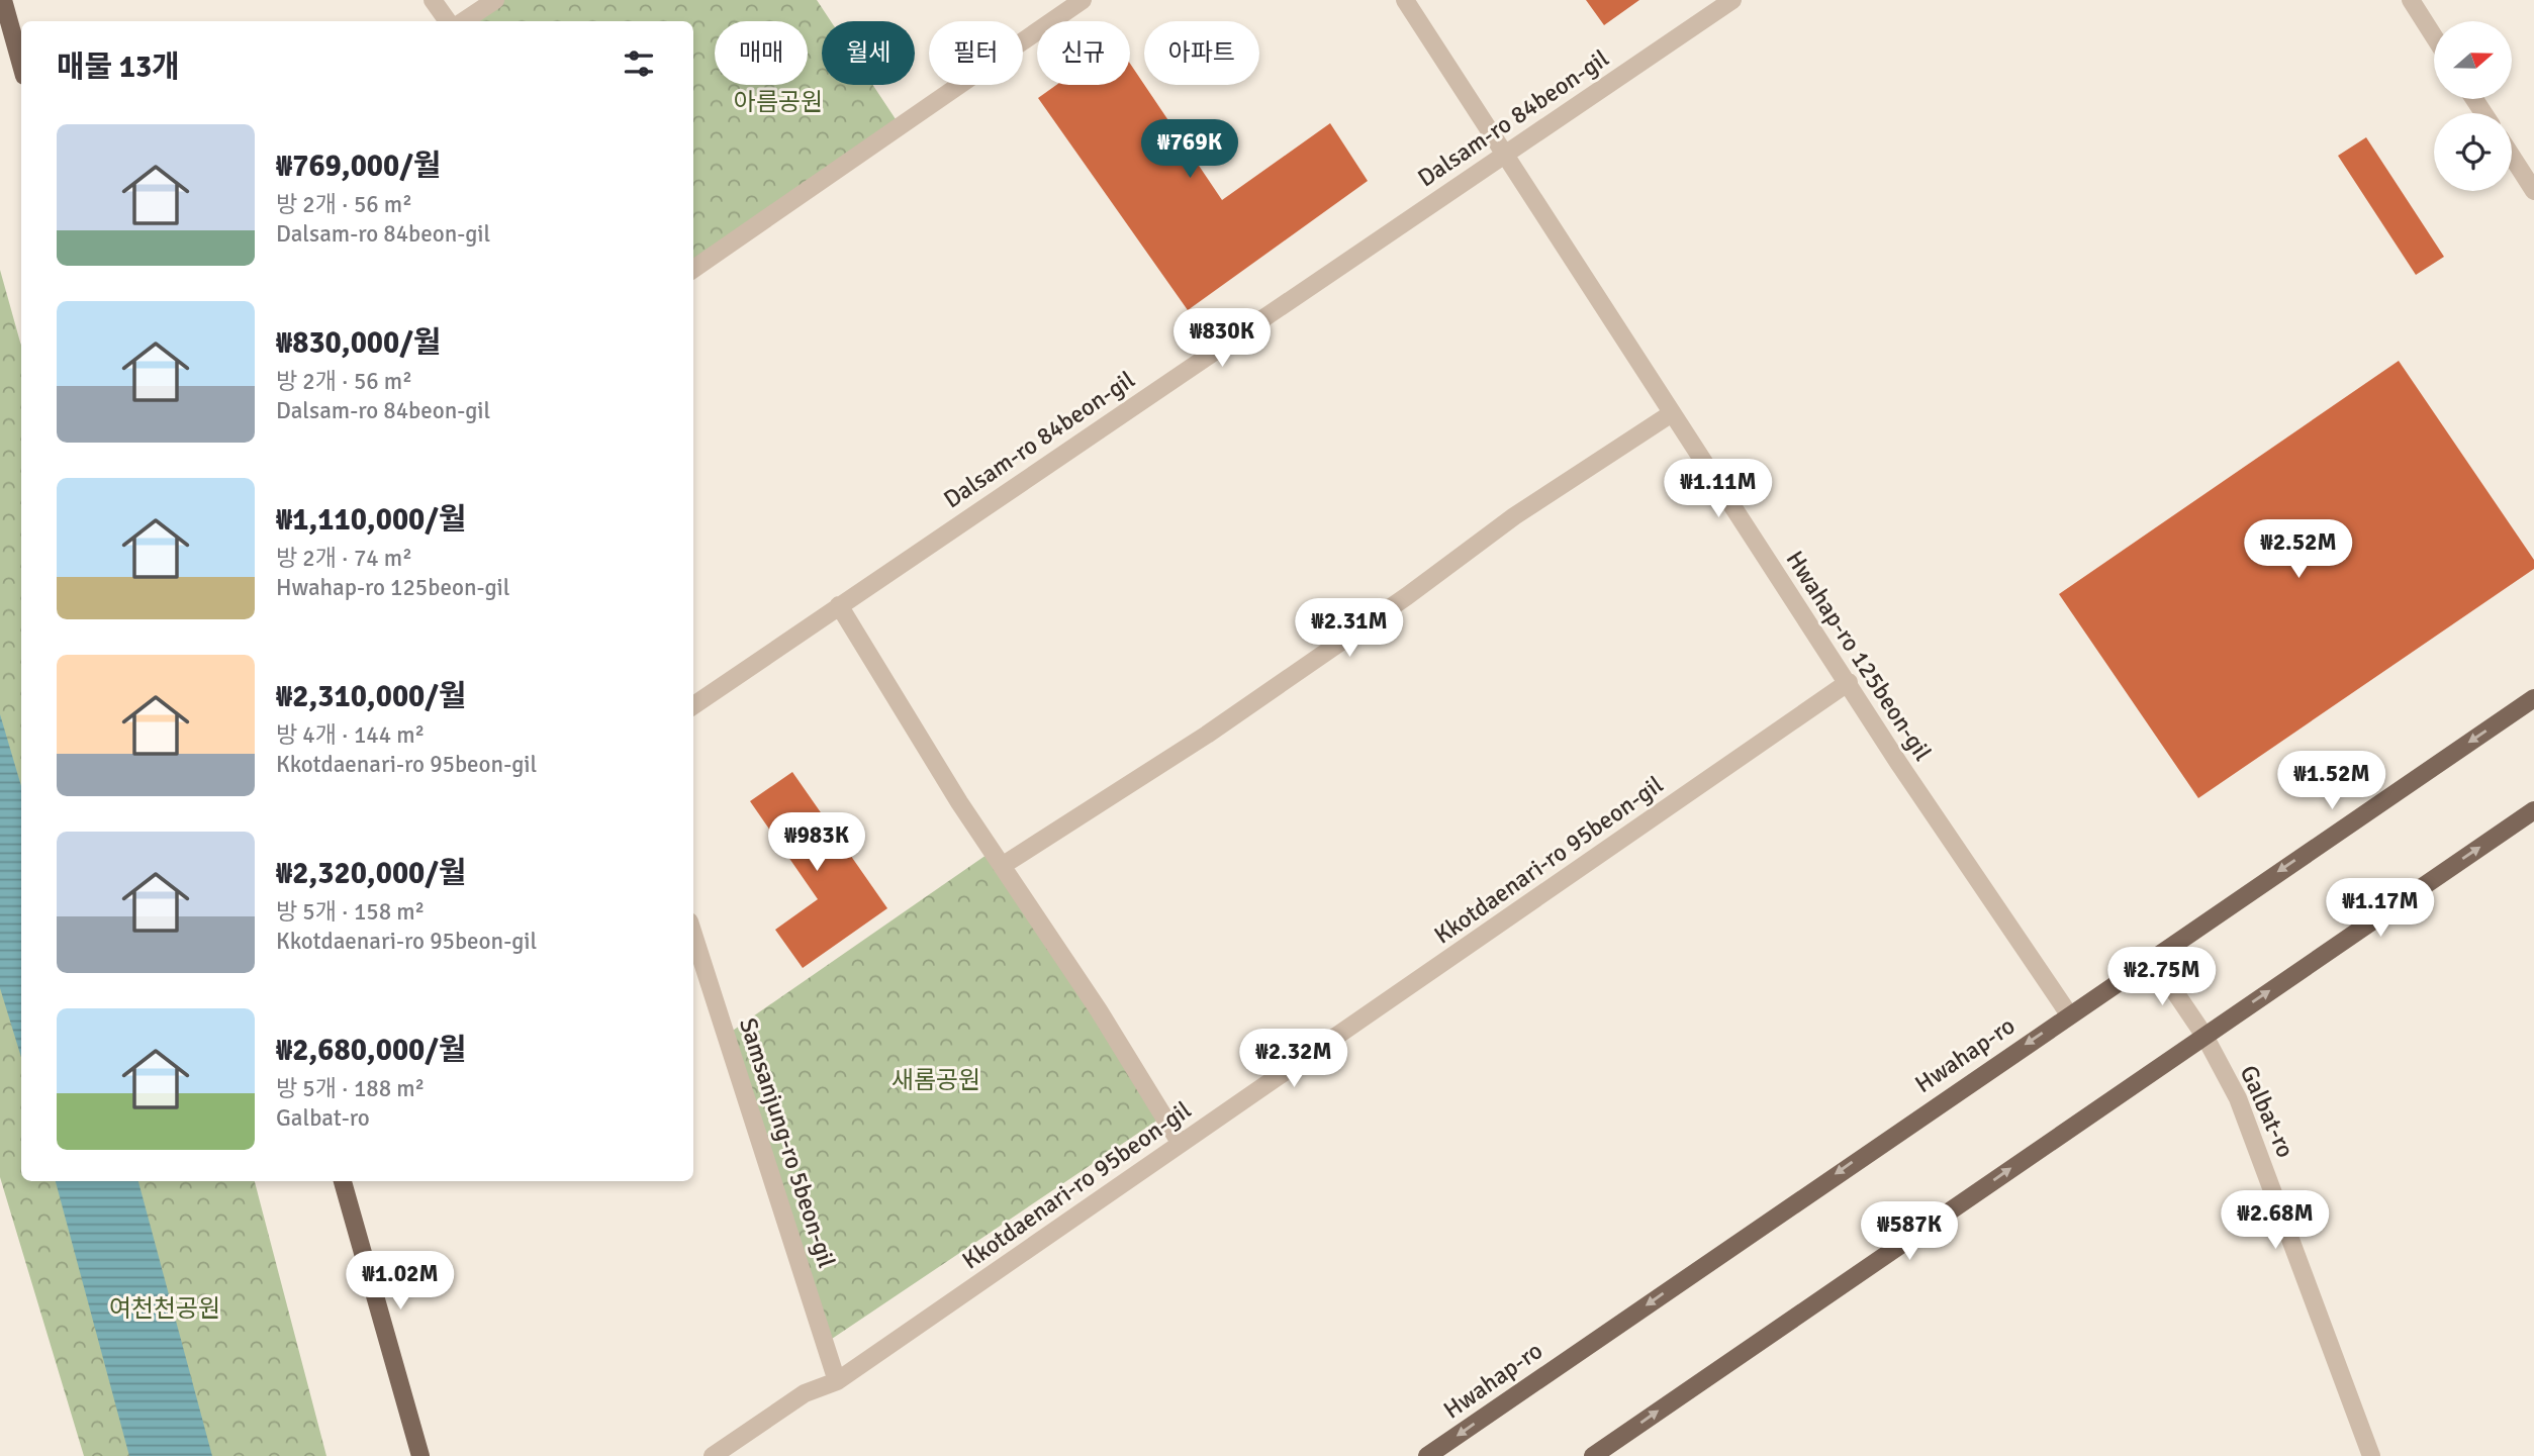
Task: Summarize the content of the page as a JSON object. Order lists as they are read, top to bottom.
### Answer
{
  "streets": {
    "main road": ["Hwahap-ro"],
    "street": [
      "Dalsam-ro 84beon-gil",
      "Hwahap-ro 125beon-gil",
      "Kkotdaenari-ro 95beon-gil",
      "Galbat-ro",
      "Samsanjung-ro 5beon-gil"
    ]
  },
  "crossings": [
    ["Dalsam-ro 84beon-gil", "Hwahap-ro 125beon-gil"],
    ["Hwahap-ro 125beon-gil", "Kkotdaenari-ro 95beon-gil"],
    ["Hwahap-ro 125beon-gil", "Hwahap-ro"],
    ["Kkotdaenari-ro 95beon-gil", "Samsanjung-ro 5beon-gil"],
    ["Hwahap-ro", "Galbat-ro"]
  ],
  "parks": ["아름공원", "새롬공원", "여천천공원"],
  "north": "right",
  "page": {
    "chip": [
      "매매",
      "월세",
      "필터",
      "신규",
      "아파트"
    ],
    "heading": "매물 13개",
    "list": [
      {
        "name": "₩769,000/월",
        "note": "방 2개 · 56 m² · Dalsam-ro 84beon-gil"
      },
      {
        "name": "₩830,000/월",
        "note": "방 2개 · 56 m² · Dalsam-ro 84beon-gil"
      },
      {
        "name": "₩1,110,000/월",
        "note": "방 2개 · 74 m² · Hwahap-ro 125beon-gil"
      },
      {
        "name": "₩2,310,000/월",
        "note": "방 4개 · 144 m² · Kkotdaenari-ro 95beon-gil"
      },
      {
        "name": "₩2,320,000/월",
        "note": "방 5개 · 158 m² · Kkotdaenari-ro 95beon-gil"
      },
      {
        "name": "₩2,680,000/월",
        "note": "방 5개 · 188 m² · Galbat-ro"
      }
    ],
    "price": [
      "₩769K",
      "₩830K",
      "₩1.11M",
      "₩2.52M",
      "₩2.31M",
      "₩1.52M",
      "₩983K",
      "₩1.17M",
      "₩2.75M",
      "₩2.32M",
      "₩2.68M",
      "₩587K",
      "₩1.02M"
    ]
  }
}
